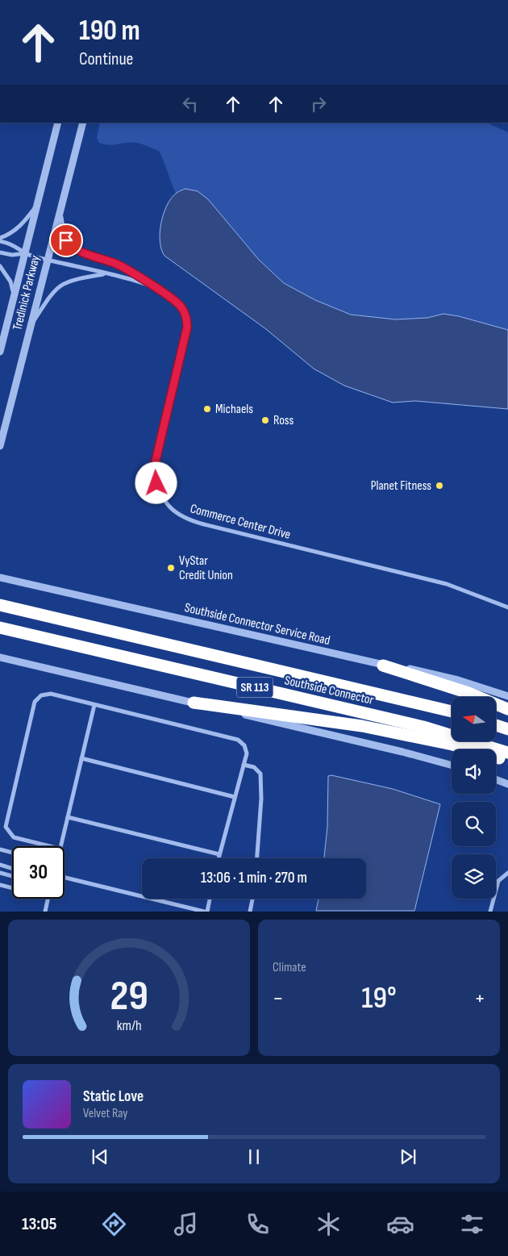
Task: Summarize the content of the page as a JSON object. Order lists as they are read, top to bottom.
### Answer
{
  "streets": {
    "highway": ["SR 113", "Southside Connector"],
    "street": ["Tredinick Parkway", "Commerce Center Drive", "Southside Connector Service Road"]
  },
  "crossings": [
    ["Tredinick Parkway", "Commerce Center Drive"]
  ],
  "places": [
    "Michaels",
    "Ross",
    "Planet Fitness",
    "VyStar Credit Union"
  ],
  "north": "left",
  "page": {
    "turn": ["190 m", "Continue"],
    "limit": "30",
    "trip": "13:06 · 1 min · 270 m",
    "tile": "Climate",
    "heat": ["−", "19°", "+"],
    "song": ["Static Love", "Velvet Ray"],
    "tabs": "13:05",
    "gauge": ["29", "km/h"]
  }
}
